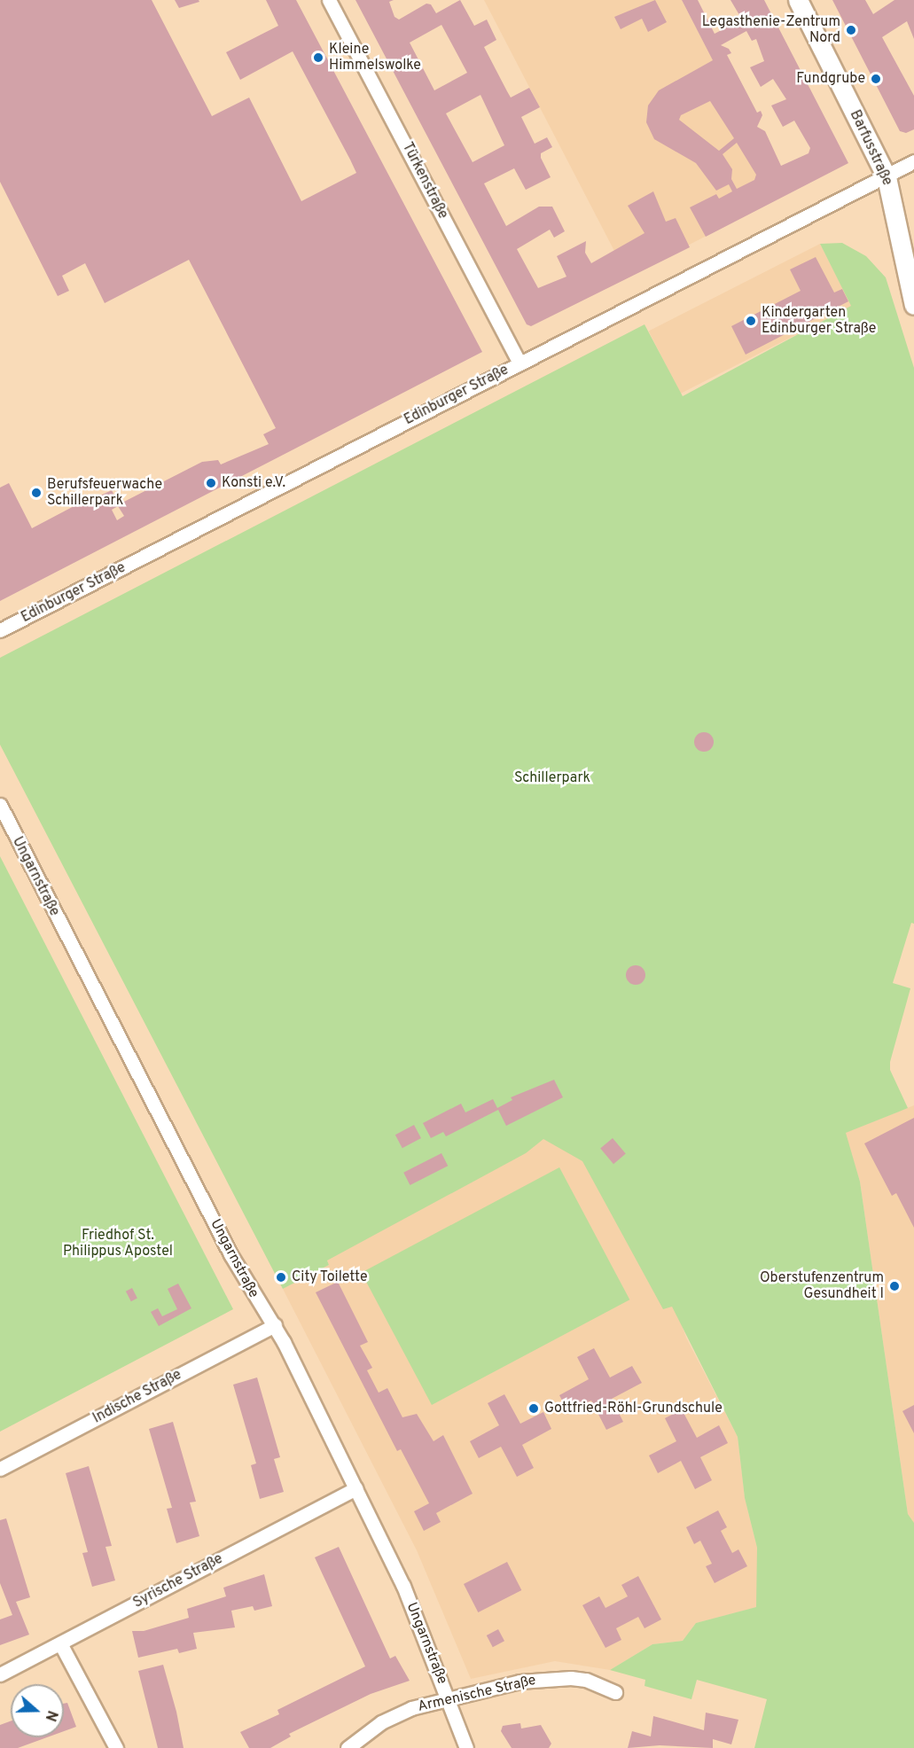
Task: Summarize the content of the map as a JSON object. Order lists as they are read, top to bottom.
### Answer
{
  "streets": {
    "main road": ["Barfusstraße"],
    "street": [
      "Türkenstraße",
      "Edinburger Straße",
      "Ungarnstraße",
      "Indische Straße",
      "Syrische Straße",
      "Armenische Straße"
    ]
  },
  "crossings": [
    ["Barfusstraße", "Edinburger Straße"],
    ["Türkenstraße", "Edinburger Straße"],
    ["Ungarnstraße", "Indische Straße"],
    ["Ungarnstraße", "Syrische Straße"],
    ["Ungarnstraße", "Armenische Straße"]
  ],
  "parks": ["Schillerpark", "Friedhof St. Philippus Apostel"],
  "places": [
    "Legasthenie-Zentrum Nord",
    "Kleine Himmelswolke",
    "Fundgrube",
    "Kindergarten Edinburger Straße",
    "Konsti e.V.",
    "Berufsfeuerwache Schillerpark",
    "City Toilette",
    "Oberstufenzentrum Gesundheit I",
    "Gottfried-Röhl-Grundschule"
  ],
  "north": "right"
}
